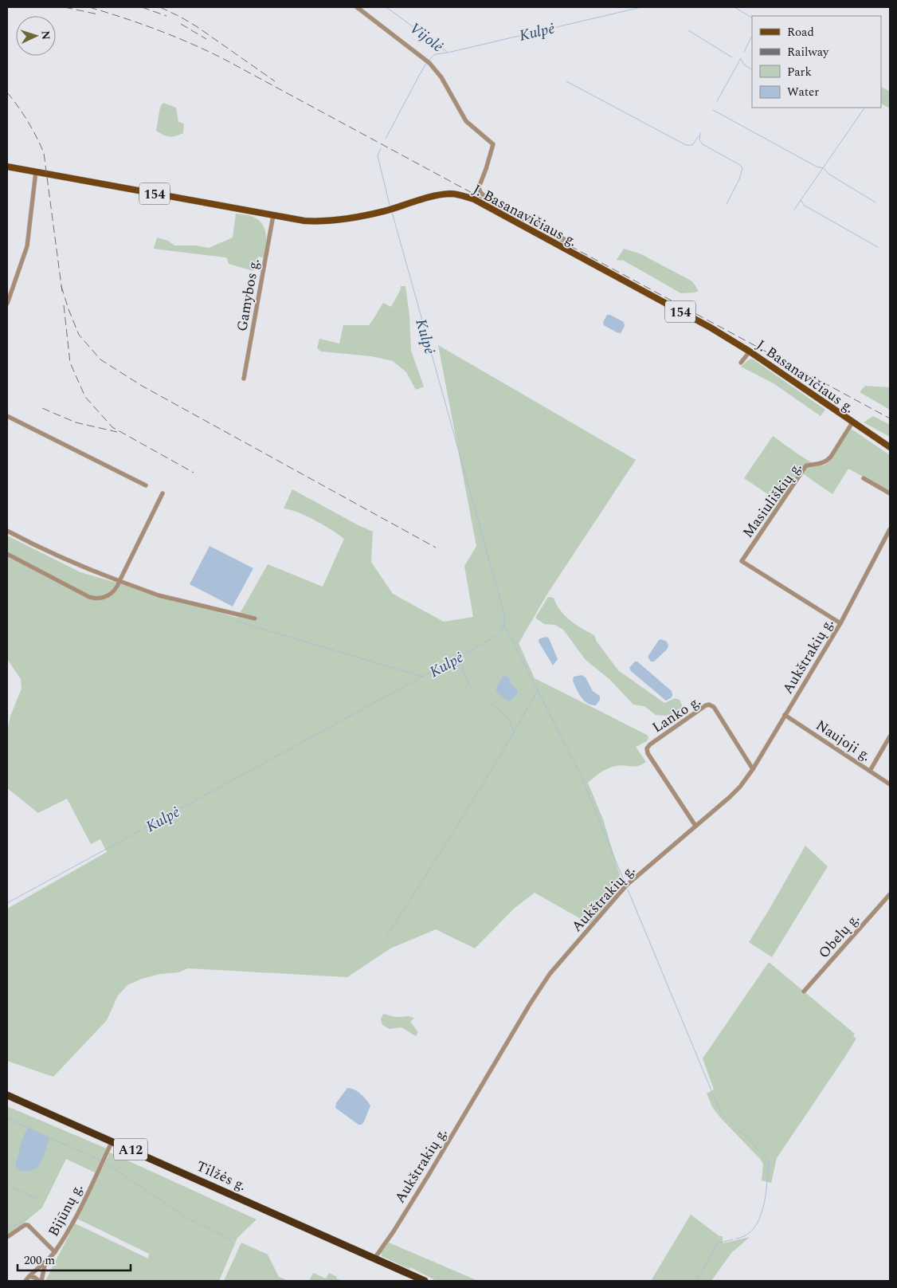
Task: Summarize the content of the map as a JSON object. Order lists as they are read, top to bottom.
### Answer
{
  "streets": {
    "highway": ["A12", "Tilžės g."],
    "main road": ["154", "J. Basanavičiaus g."],
    "street": [
      "Gamybos g.",
      "Masiuliškių g.",
      "Aukštrakių g.",
      "Lanko g.",
      "Naujoji g.",
      "Obelų g.",
      "Bijūnų g."
    ]
  },
  "crossings": [
    ["J. Basanavičiaus g.", "Gamybos g."],
    ["J. Basanavičiaus g.", "Masiuliškių g."],
    ["Masiuliškių g.", "Aukštrakių g."],
    ["Aukštrakių g.", "Lanko g."],
    ["Aukštrakių g.", "Naujoji g."],
    ["Aukštrakių g.", "Tilžės g."],
    ["Tilžės g.", "Bijūnų g."]
  ],
  "water": ["Kulpė", "Vijolė"],
  "legend": [
    "Road",
    "Railway",
    "Park",
    "Water"
  ],
  "scale_bar": "200 m",
  "north": "right"
}
